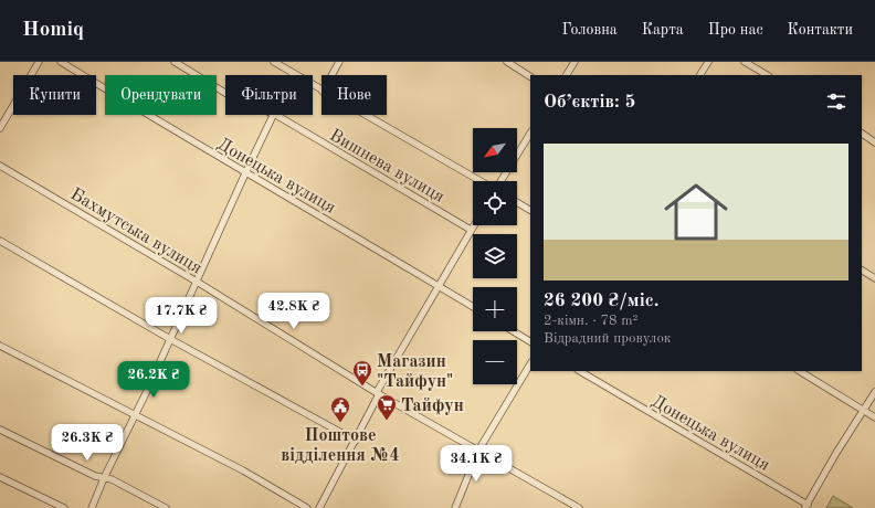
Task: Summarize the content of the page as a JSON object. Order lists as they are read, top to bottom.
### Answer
{
  "streets": {
    "street": ["Вишнева вулиця", "Донецька вулиця", "Бахмутська вулиця"]
  },
  "places": {
    "bus stop": ["Магазин \"Тайфун\""],
    "supermarket": ["Тайфун"],
    "public building": ["Поштове відділення №4"]
  },
  "north": "bottom left",
  "page": {
    "header": "Homiq",
    "nav": [
      "Головна",
      "Карта",
      "Про нас",
      "Контакти"
    ],
    "chip": [
      "Купити",
      "Орендувати",
      "Фільтри",
      "Нове"
    ],
    "heading": "Об’єктів: 5",
    "map_buttons": ["+", "−"],
    "list": [
      {
        "name": "26 200 ₴/міс.",
        "note": "2-кімн. · 78 m² · Відрадний провулок"
      }
    ],
    "price": [
      "42.8K ₴",
      "17.7K ₴",
      "26.2K ₴",
      "26.3K ₴",
      "34.1K ₴"
    ]
  }
}
